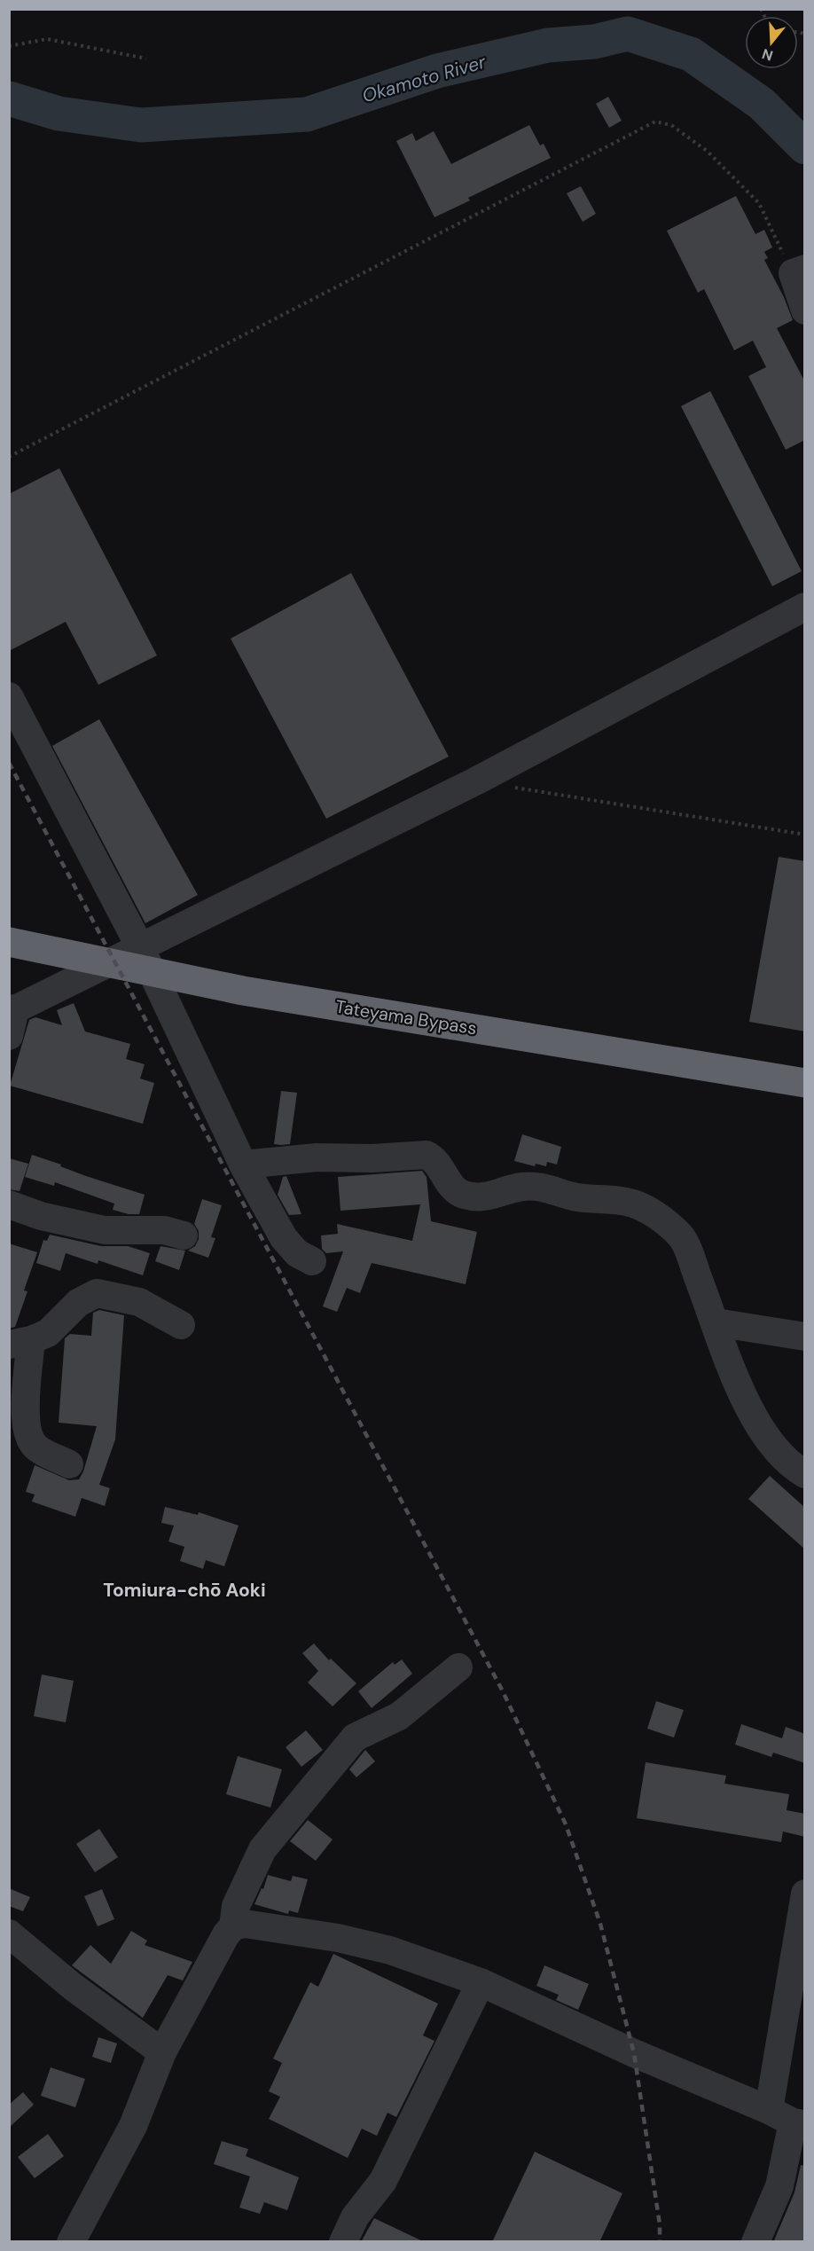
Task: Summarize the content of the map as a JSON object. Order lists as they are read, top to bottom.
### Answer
{
  "streets": {
    "highway": ["Tateyama Bypass"]
  },
  "districts": ["Tomiura-chō Aoki"],
  "water": ["Okamoto River"],
  "north": "bottom"
}
